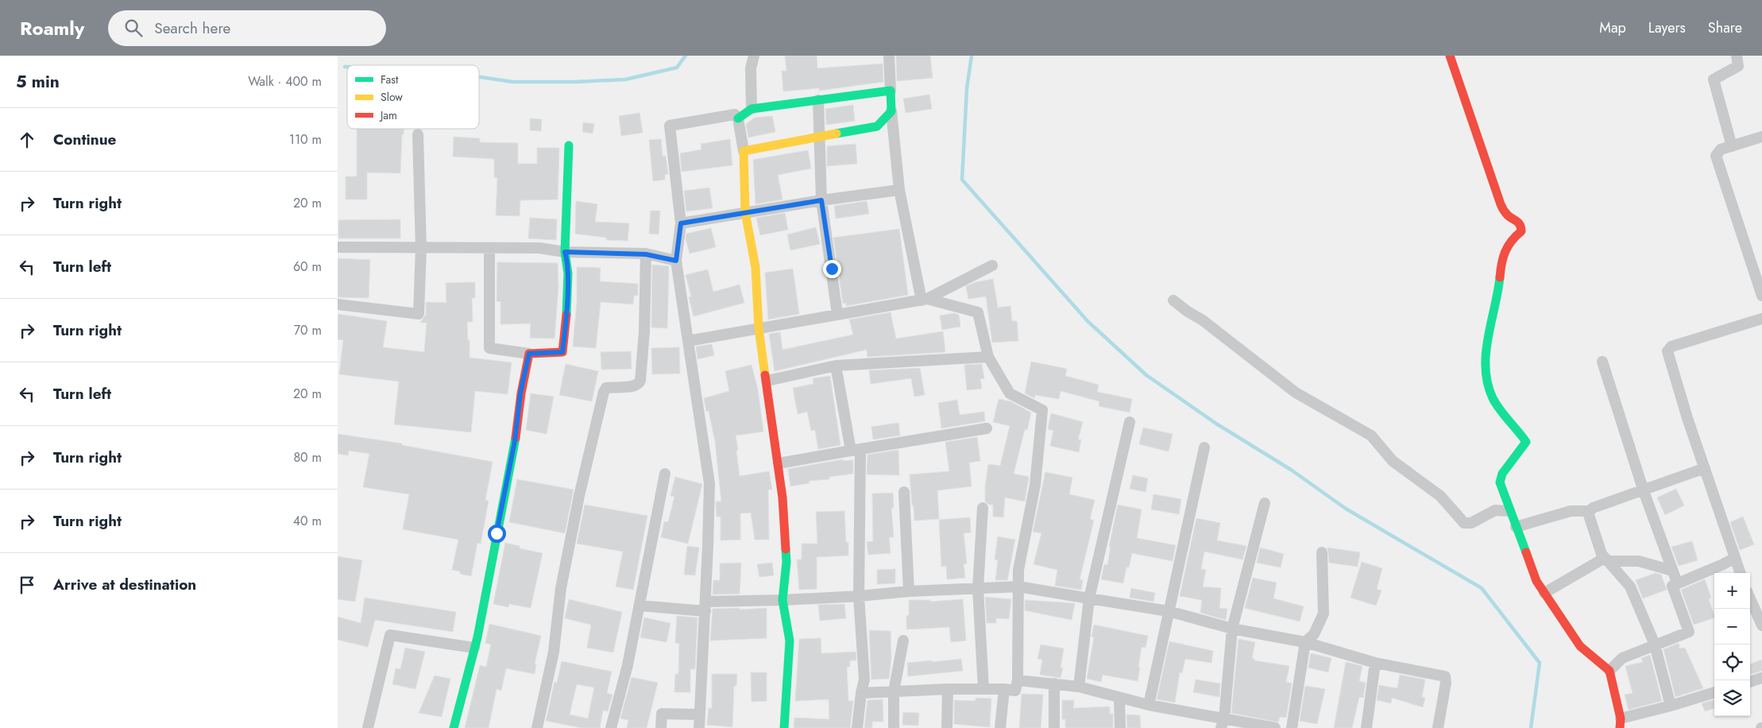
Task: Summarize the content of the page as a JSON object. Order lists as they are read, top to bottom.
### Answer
{
  "legend": ["Fast", "Slow", "Jam"],
  "page": {
    "header": "Roamly",
    "search": "Search here",
    "nav": ["Map", "Layers", "Share"],
    "heading": ["5 min", "Walk · 400 m"],
    "list": [
      ["Continue", "110 m"],
      ["Turn right", "20 m"],
      ["Turn left", "60 m"],
      ["Turn right", "70 m"],
      ["Turn left", "20 m"],
      ["Turn right", "80 m"],
      ["Turn right", "40 m"],
      "Arrive at destination"
    ],
    "map_buttons": ["+", "−"]
  }
}
